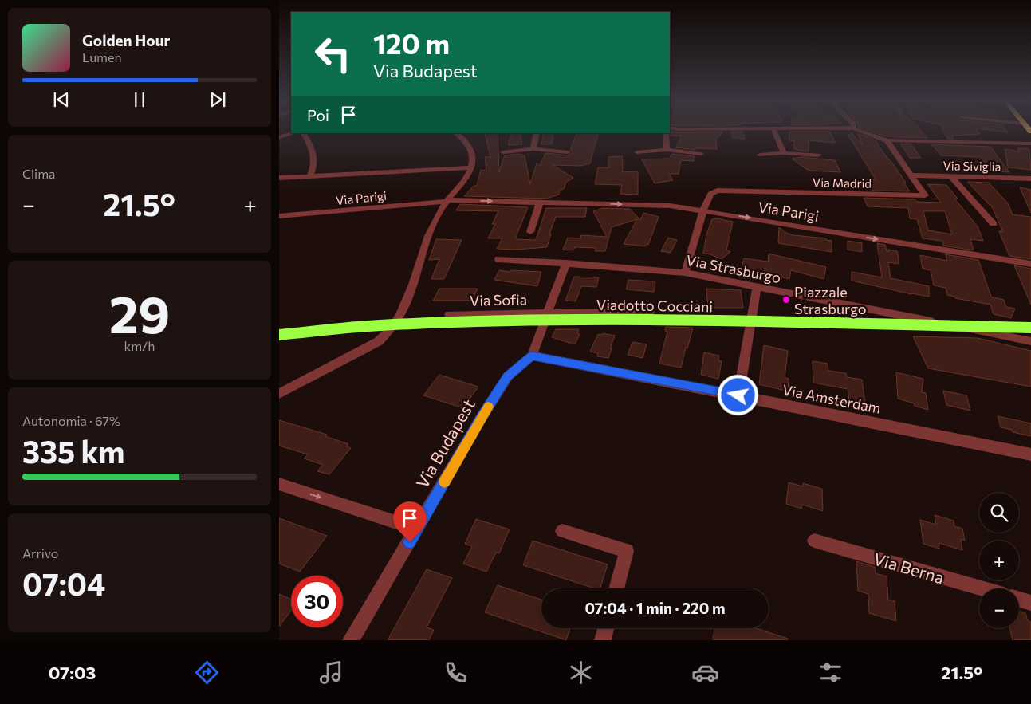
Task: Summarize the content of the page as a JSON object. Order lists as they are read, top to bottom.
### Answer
{
  "streets": {
    "highway": ["Viadotto Cocciani"],
    "street": [
      "Via Siviglia",
      "Via Madrid",
      "Via Parigi",
      "Via Strasburgo",
      "Via Sofia",
      "Via Amsterdam",
      "Via Budapest",
      "Via Berna"
    ]
  },
  "crossings": [
    ["Via Siviglia", "Via Madrid"],
    ["Via Madrid", "Via Parigi"],
    ["Via Amsterdam", "Via Budapest"]
  ],
  "places": ["Piazzale Strasburgo"],
  "page": {
    "turn": ["120 m", "Via Budapest"],
    "song": ["Golden Hour", "Lumen"],
    "then": "Poi",
    "tile": [
      "Clima",
      ["29", "km/h"],
      ["Autonomia · 67%", "335 km"],
      ["Arrivo", "07:04"]
    ],
    "heat": ["−", "21.5°", "+"],
    "map_buttons": ["+", "−"],
    "limit": "30",
    "trip": "07:04 · 1 min · 220 m",
    "tabs": ["07:03", "21.5°"]
  }
}
